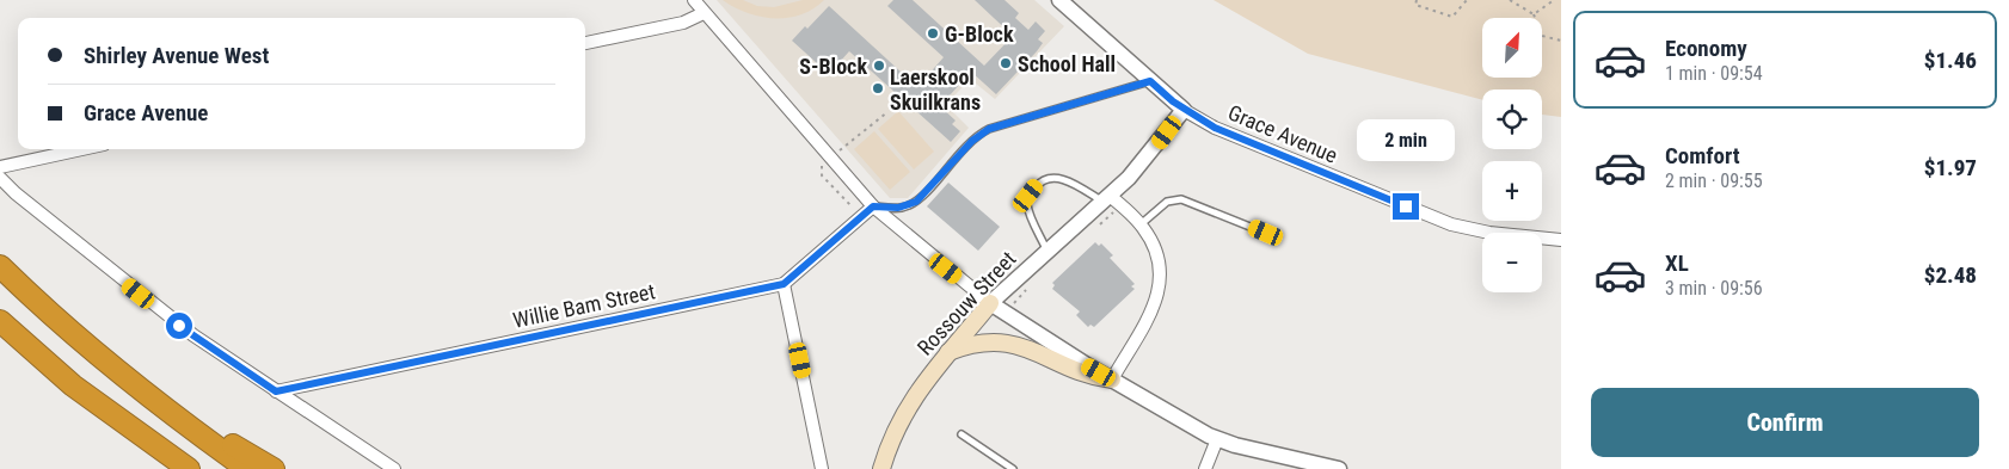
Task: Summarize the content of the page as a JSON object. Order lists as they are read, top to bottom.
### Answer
{
  "streets": {
    "main road": ["Rossouw Street"],
    "street": ["Grace Avenue", "Willie Bam Street"]
  },
  "crossings": [
    ["Grace Avenue", "Rossouw Street"]
  ],
  "places": [
    "G-Block",
    "School Hall",
    "S-Block",
    "Laerskool Skuilkrans"
  ],
  "north": "top right",
  "page": {
    "list": [
      {
        "name": "Economy",
        "note": "1 min · 09:54",
        "value": "$1.46"
      },
      {
        "name": "Comfort",
        "note": "2 min · 09:55",
        "value": "$1.97"
      },
      {
        "name": "XL",
        "note": "3 min · 09:56",
        "value": "$2.48"
      }
    ],
    "map_buttons": ["+", "−"],
    "banner": ["Shirley Avenue West", "Grace Avenue"],
    "bubble": "2 min",
    "buttons": "Confirm"
  }
}
